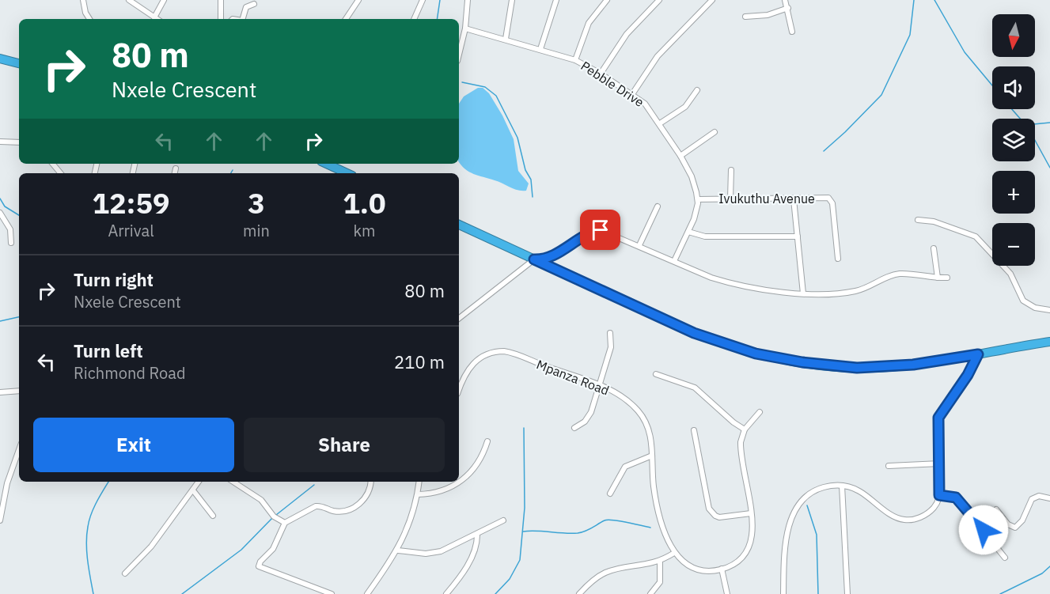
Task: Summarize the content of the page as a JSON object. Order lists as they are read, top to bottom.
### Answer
{
  "streets": {
    "street": ["Pebble Drive", "Ivukuthu Avenue", "Mpanza Road"]
  },
  "crossings": [
    ["Pebble Drive", "Ivukuthu Avenue"]
  ],
  "north": "bottom",
  "page": {
    "map_buttons": ["+", "−"],
    "turn": ["80 m", "Nxele Crescent"],
    "eta": [
      "12:59",
      "Arrival",
      "3",
      "min",
      "1.0",
      "km"
    ],
    "list": [
      {
        "name": "Turn right",
        "note": "Nxele Crescent",
        "value": "80 m"
      },
      {
        "name": "Turn left",
        "note": "Richmond Road",
        "value": "210 m"
      }
    ],
    "buttons": ["Exit", "Share"]
  }
}
